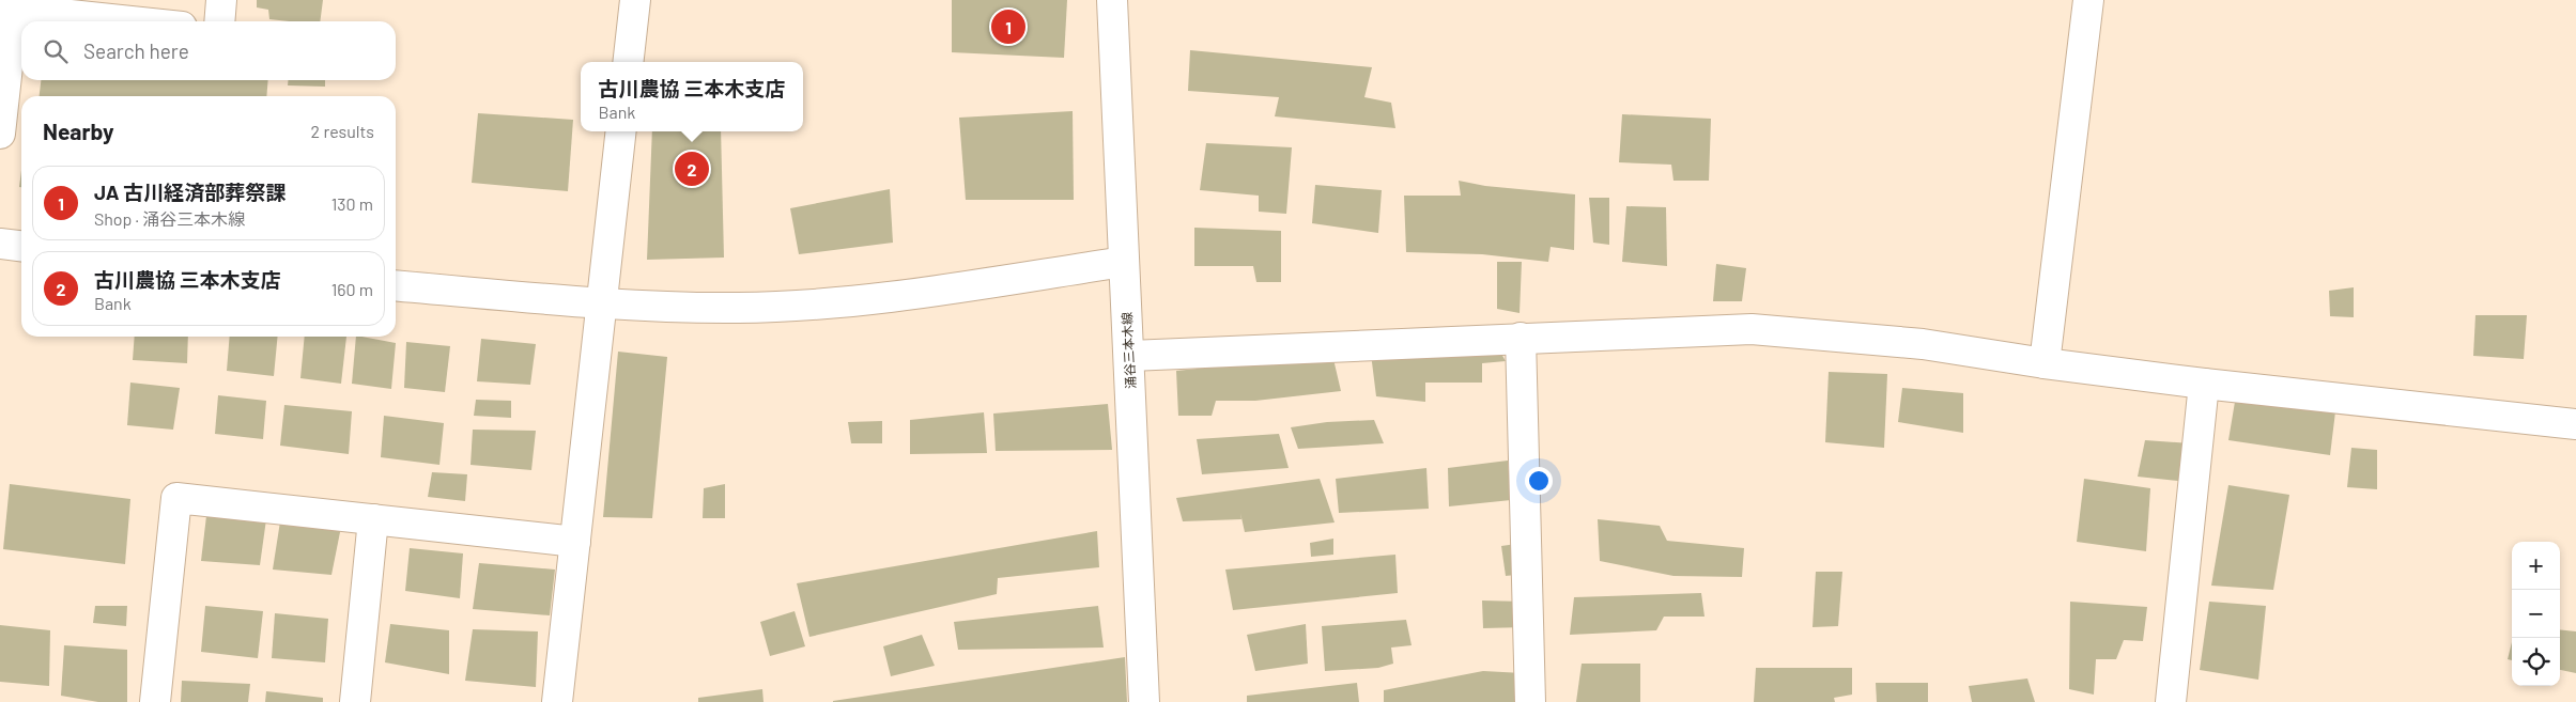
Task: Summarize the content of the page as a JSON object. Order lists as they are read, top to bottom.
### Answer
{
  "streets": {
    "street": ["涌谷三本木線"]
  },
  "page": {
    "pins": ["1", "2"],
    "search": "Search here",
    "popup": ["古川農協 三本木支店", "Bank"],
    "heading": ["Nearby", "2 results"],
    "list": [
      {
        "mark": "1",
        "name": "JA 古川経済部葬祭課",
        "note": "Shop · 涌谷三本木線",
        "value": "130 m"
      },
      {
        "mark": "2",
        "name": "古川農協 三本木支店",
        "note": "Bank",
        "value": "160 m"
      }
    ],
    "map_buttons": ["+", "−"]
  }
}
